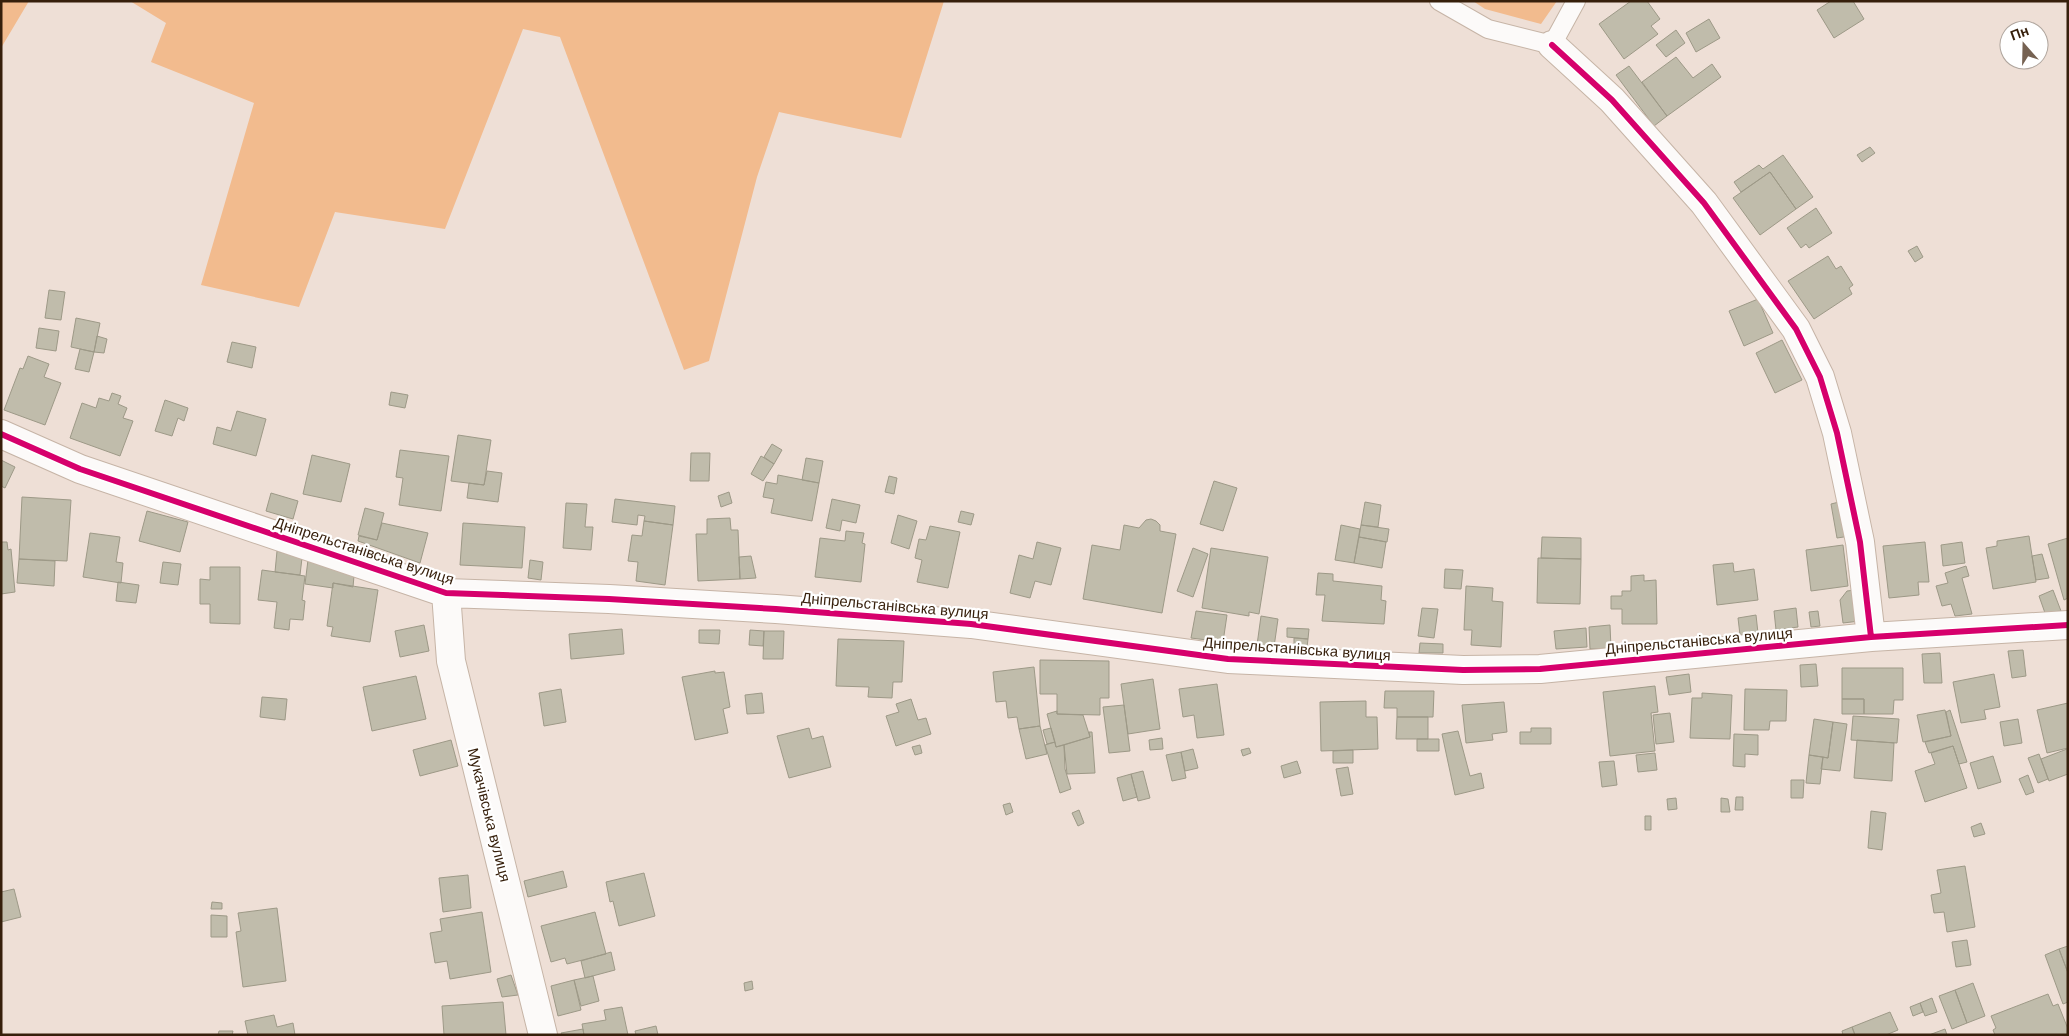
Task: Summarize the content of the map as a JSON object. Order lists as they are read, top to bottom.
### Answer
{
  "streets": {
    "street": ["Дніпрельстанівська вулиця", "Мукачівська вулиця"]
  },
  "crossings": [
    ["Дніпрельстанівська вулиця", "Мукачівська вулиця"]
  ],
  "north": "top"
}
